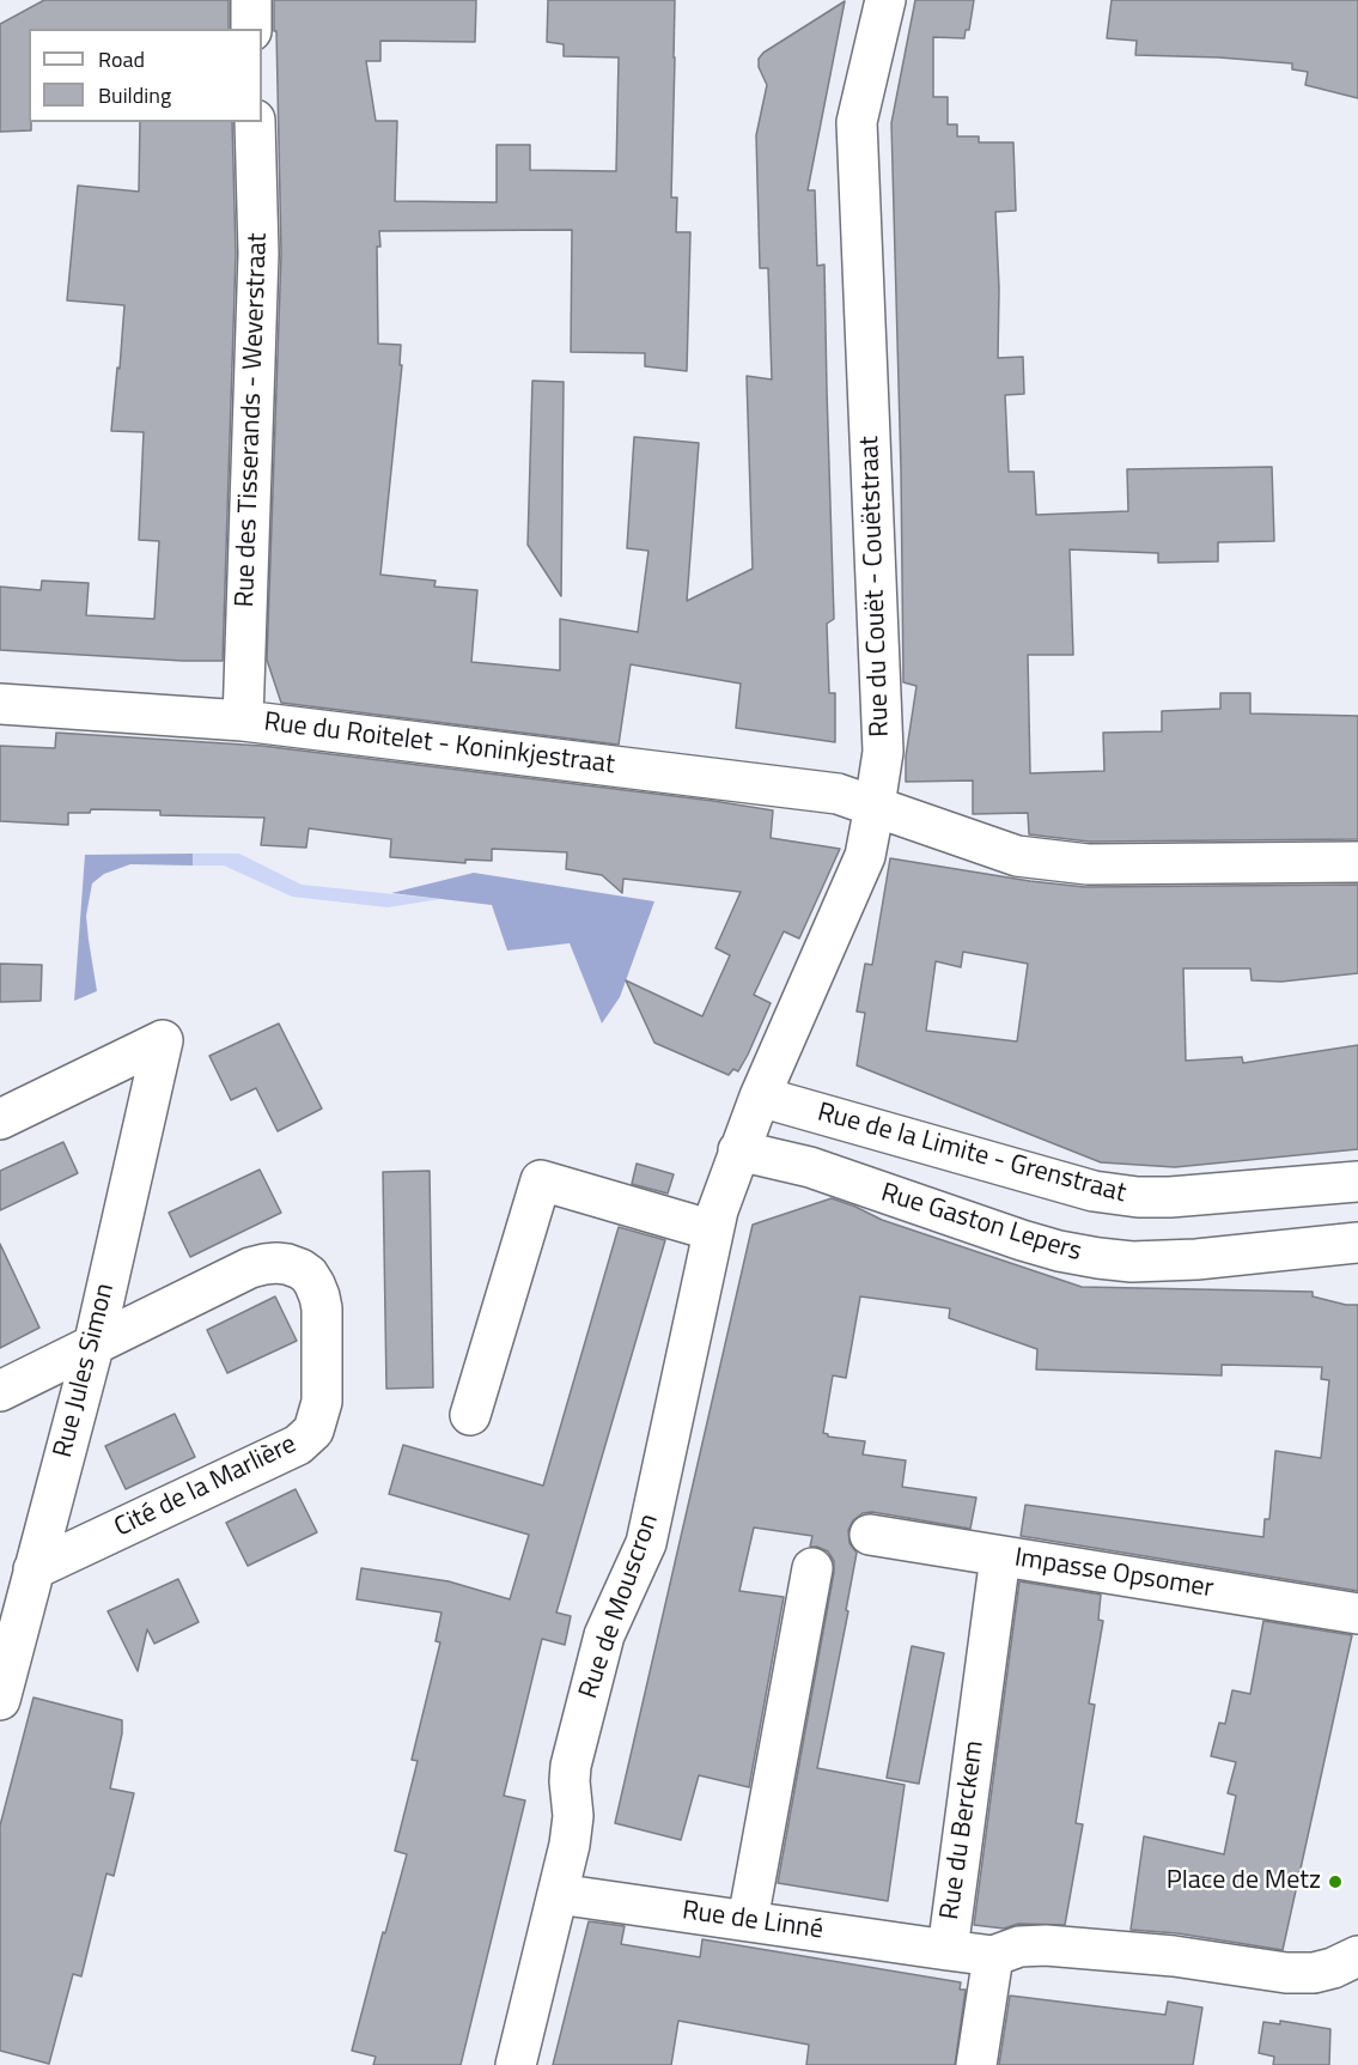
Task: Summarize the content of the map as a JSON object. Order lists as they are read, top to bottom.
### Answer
{
  "streets": {
    "street": [
      "Rue des Tisserands - Weverstraat",
      "Rue du Couët - Couëtstraat",
      "Rue du Roitelet - Koninkjestraat",
      "Rue de la Limite - Grenstraat",
      "Rue Gaston Lepers",
      "Rue Jules Simon",
      "Cité de la Marlière",
      "Impasse Opsomer",
      "Rue de Mouscron",
      "Rue du Berckem",
      "Rue de Linné"
    ]
  },
  "crossings": [
    ["Rue des Tisserands - Weverstraat", "Rue du Roitelet - Koninkjestraat"],
    ["Rue du Couët - Couëtstraat", "Rue du Roitelet - Koninkjestraat"],
    ["Rue du Couët - Couëtstraat", "Rue de la Limite - Grenstraat"],
    ["Rue du Couët - Couëtstraat", "Rue Gaston Lepers"],
    ["Rue du Couët - Couëtstraat", "Rue de Mouscron"],
    ["Rue Gaston Lepers", "Rue de Mouscron"],
    ["Rue Jules Simon", "Cité de la Marlière"],
    ["Impasse Opsomer", "Rue du Berckem"],
    ["Rue de Mouscron", "Rue de Linné"],
    ["Rue du Berckem", "Rue de Linné"]
  ],
  "places": ["Place de Metz"],
  "legend": ["Road", "Building"]
}
